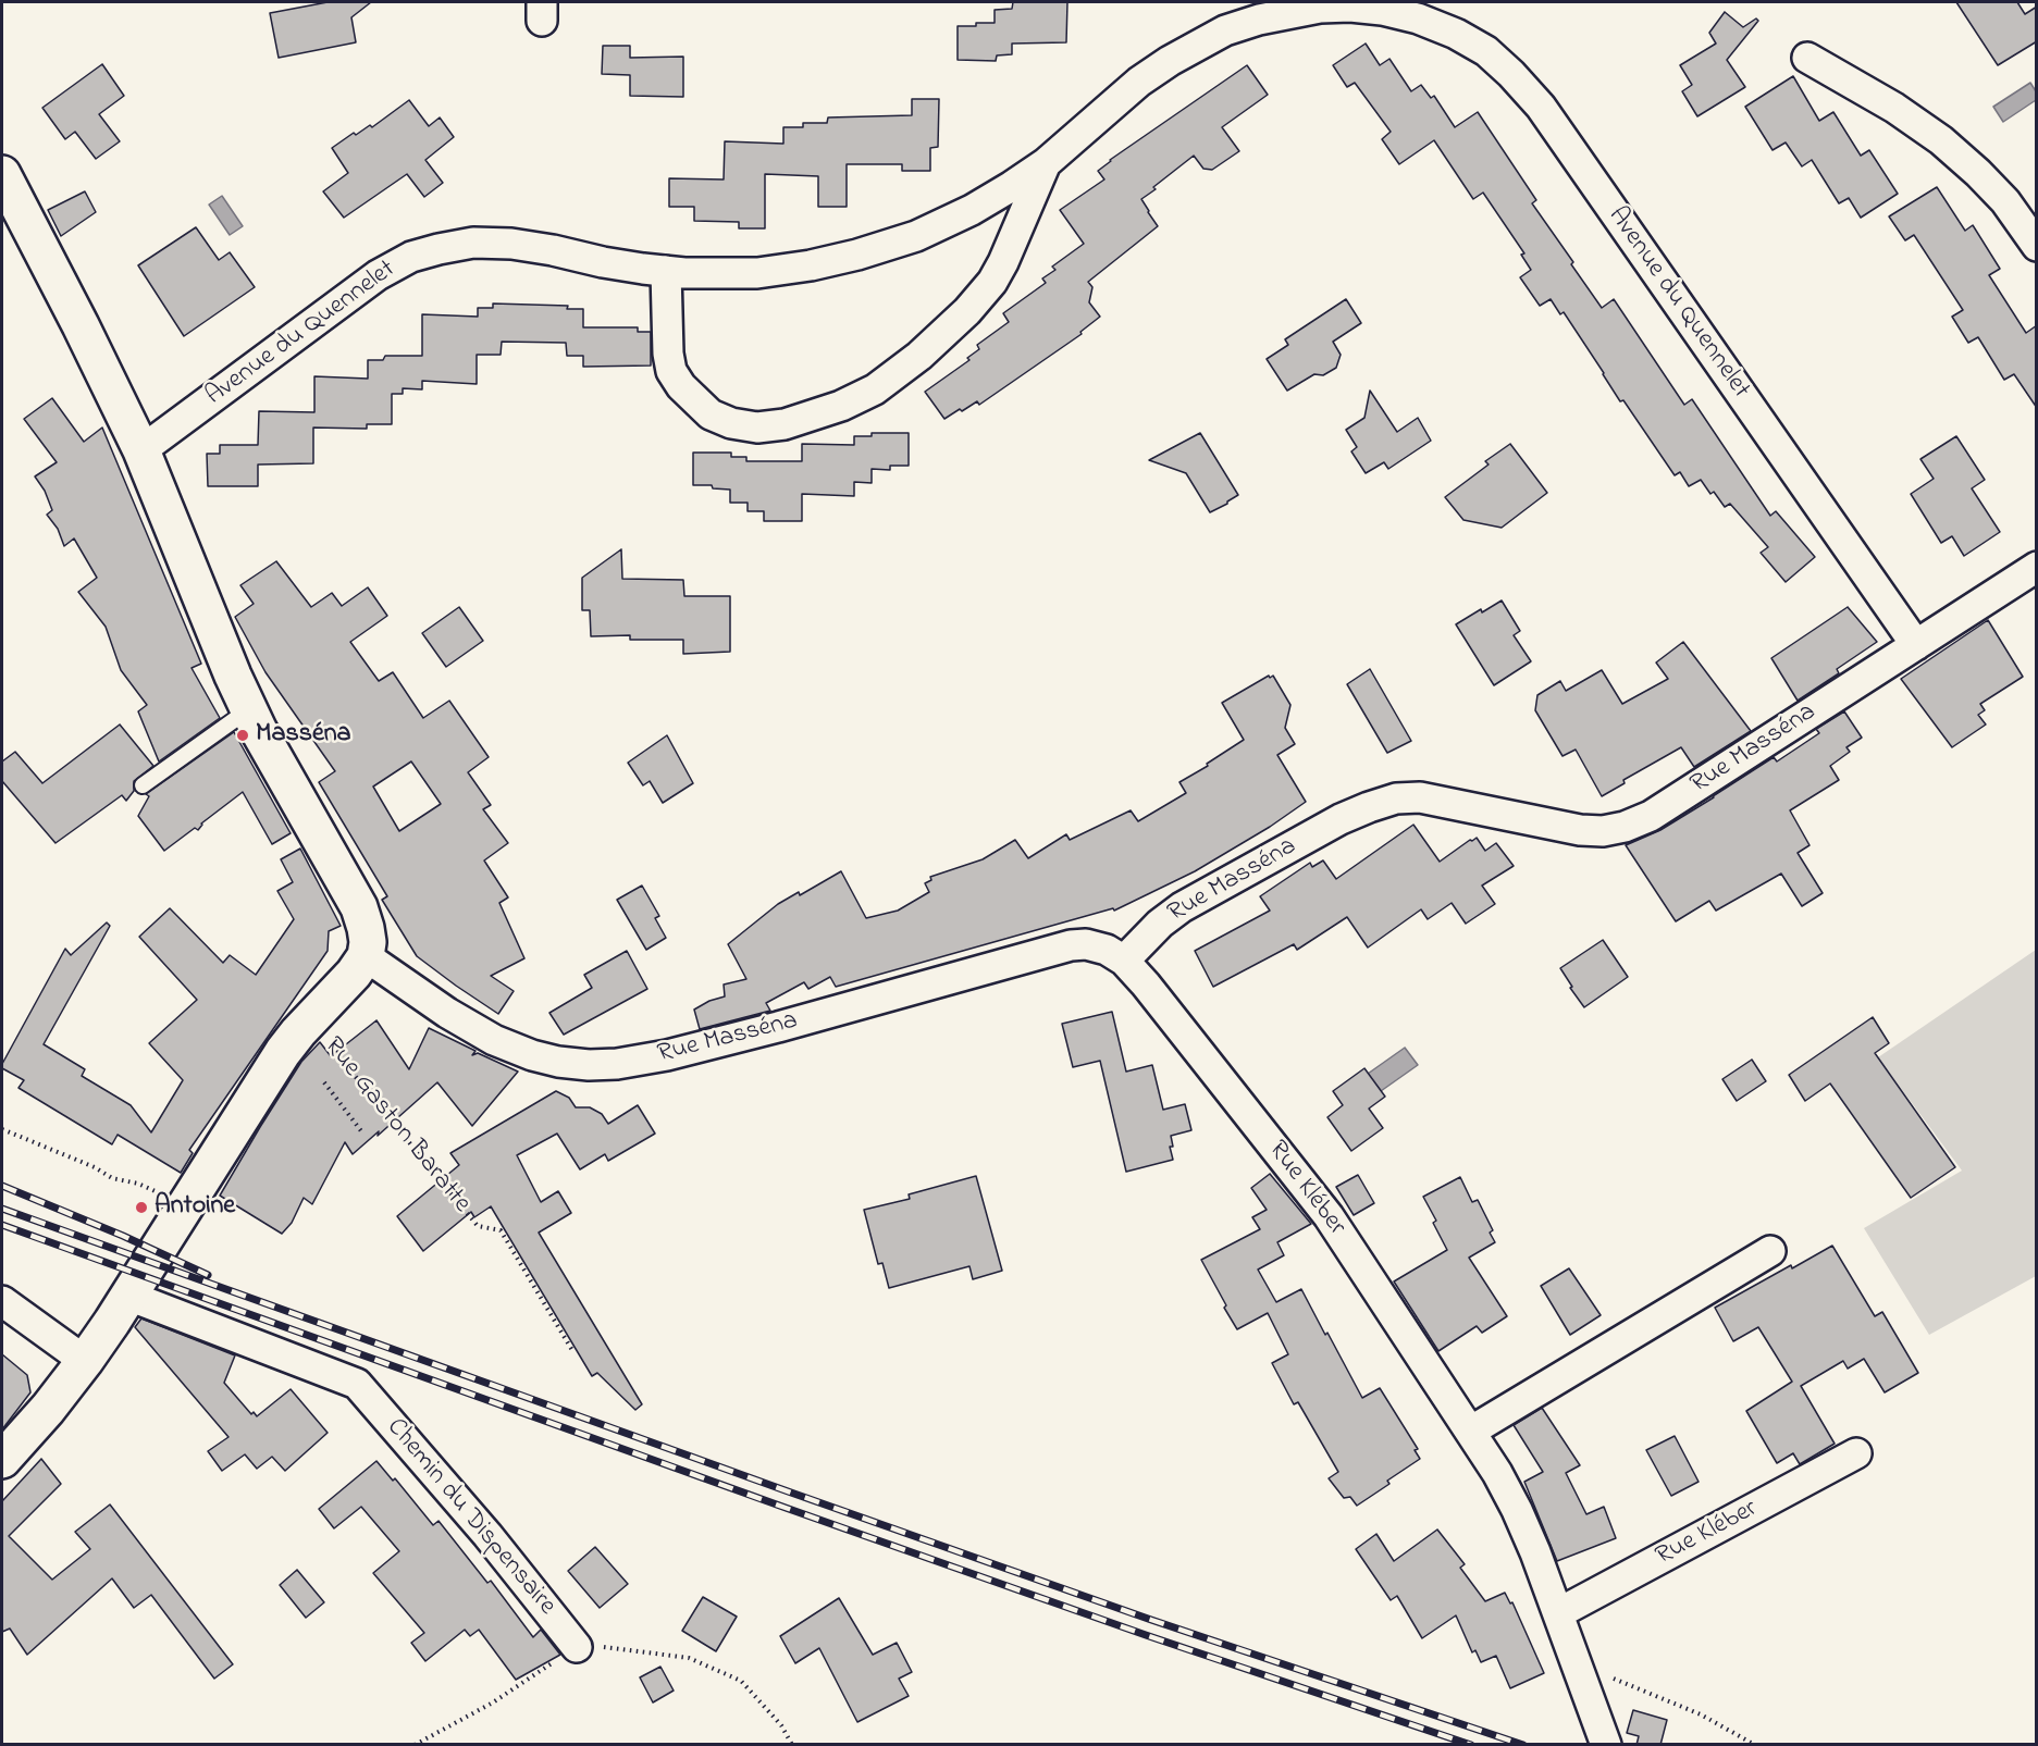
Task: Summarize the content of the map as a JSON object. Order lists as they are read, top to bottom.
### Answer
{
  "streets": {
    "street": [
      "Avenue du Quennelet",
      "Rue Masséna",
      "Rue Gaston Baratte",
      "Rue Kléber",
      "Chemin du Dispensaire"
    ]
  },
  "crossings": [
    ["Avenue du Quennelet", "Rue Masséna"],
    ["Rue Masséna", "Rue Gaston Baratte"],
    ["Rue Masséna", "Rue Kléber"],
    ["Rue Gaston Baratte", "Chemin du Dispensaire"]
  ],
  "places": ["Masséna", "Antoine"]
}
